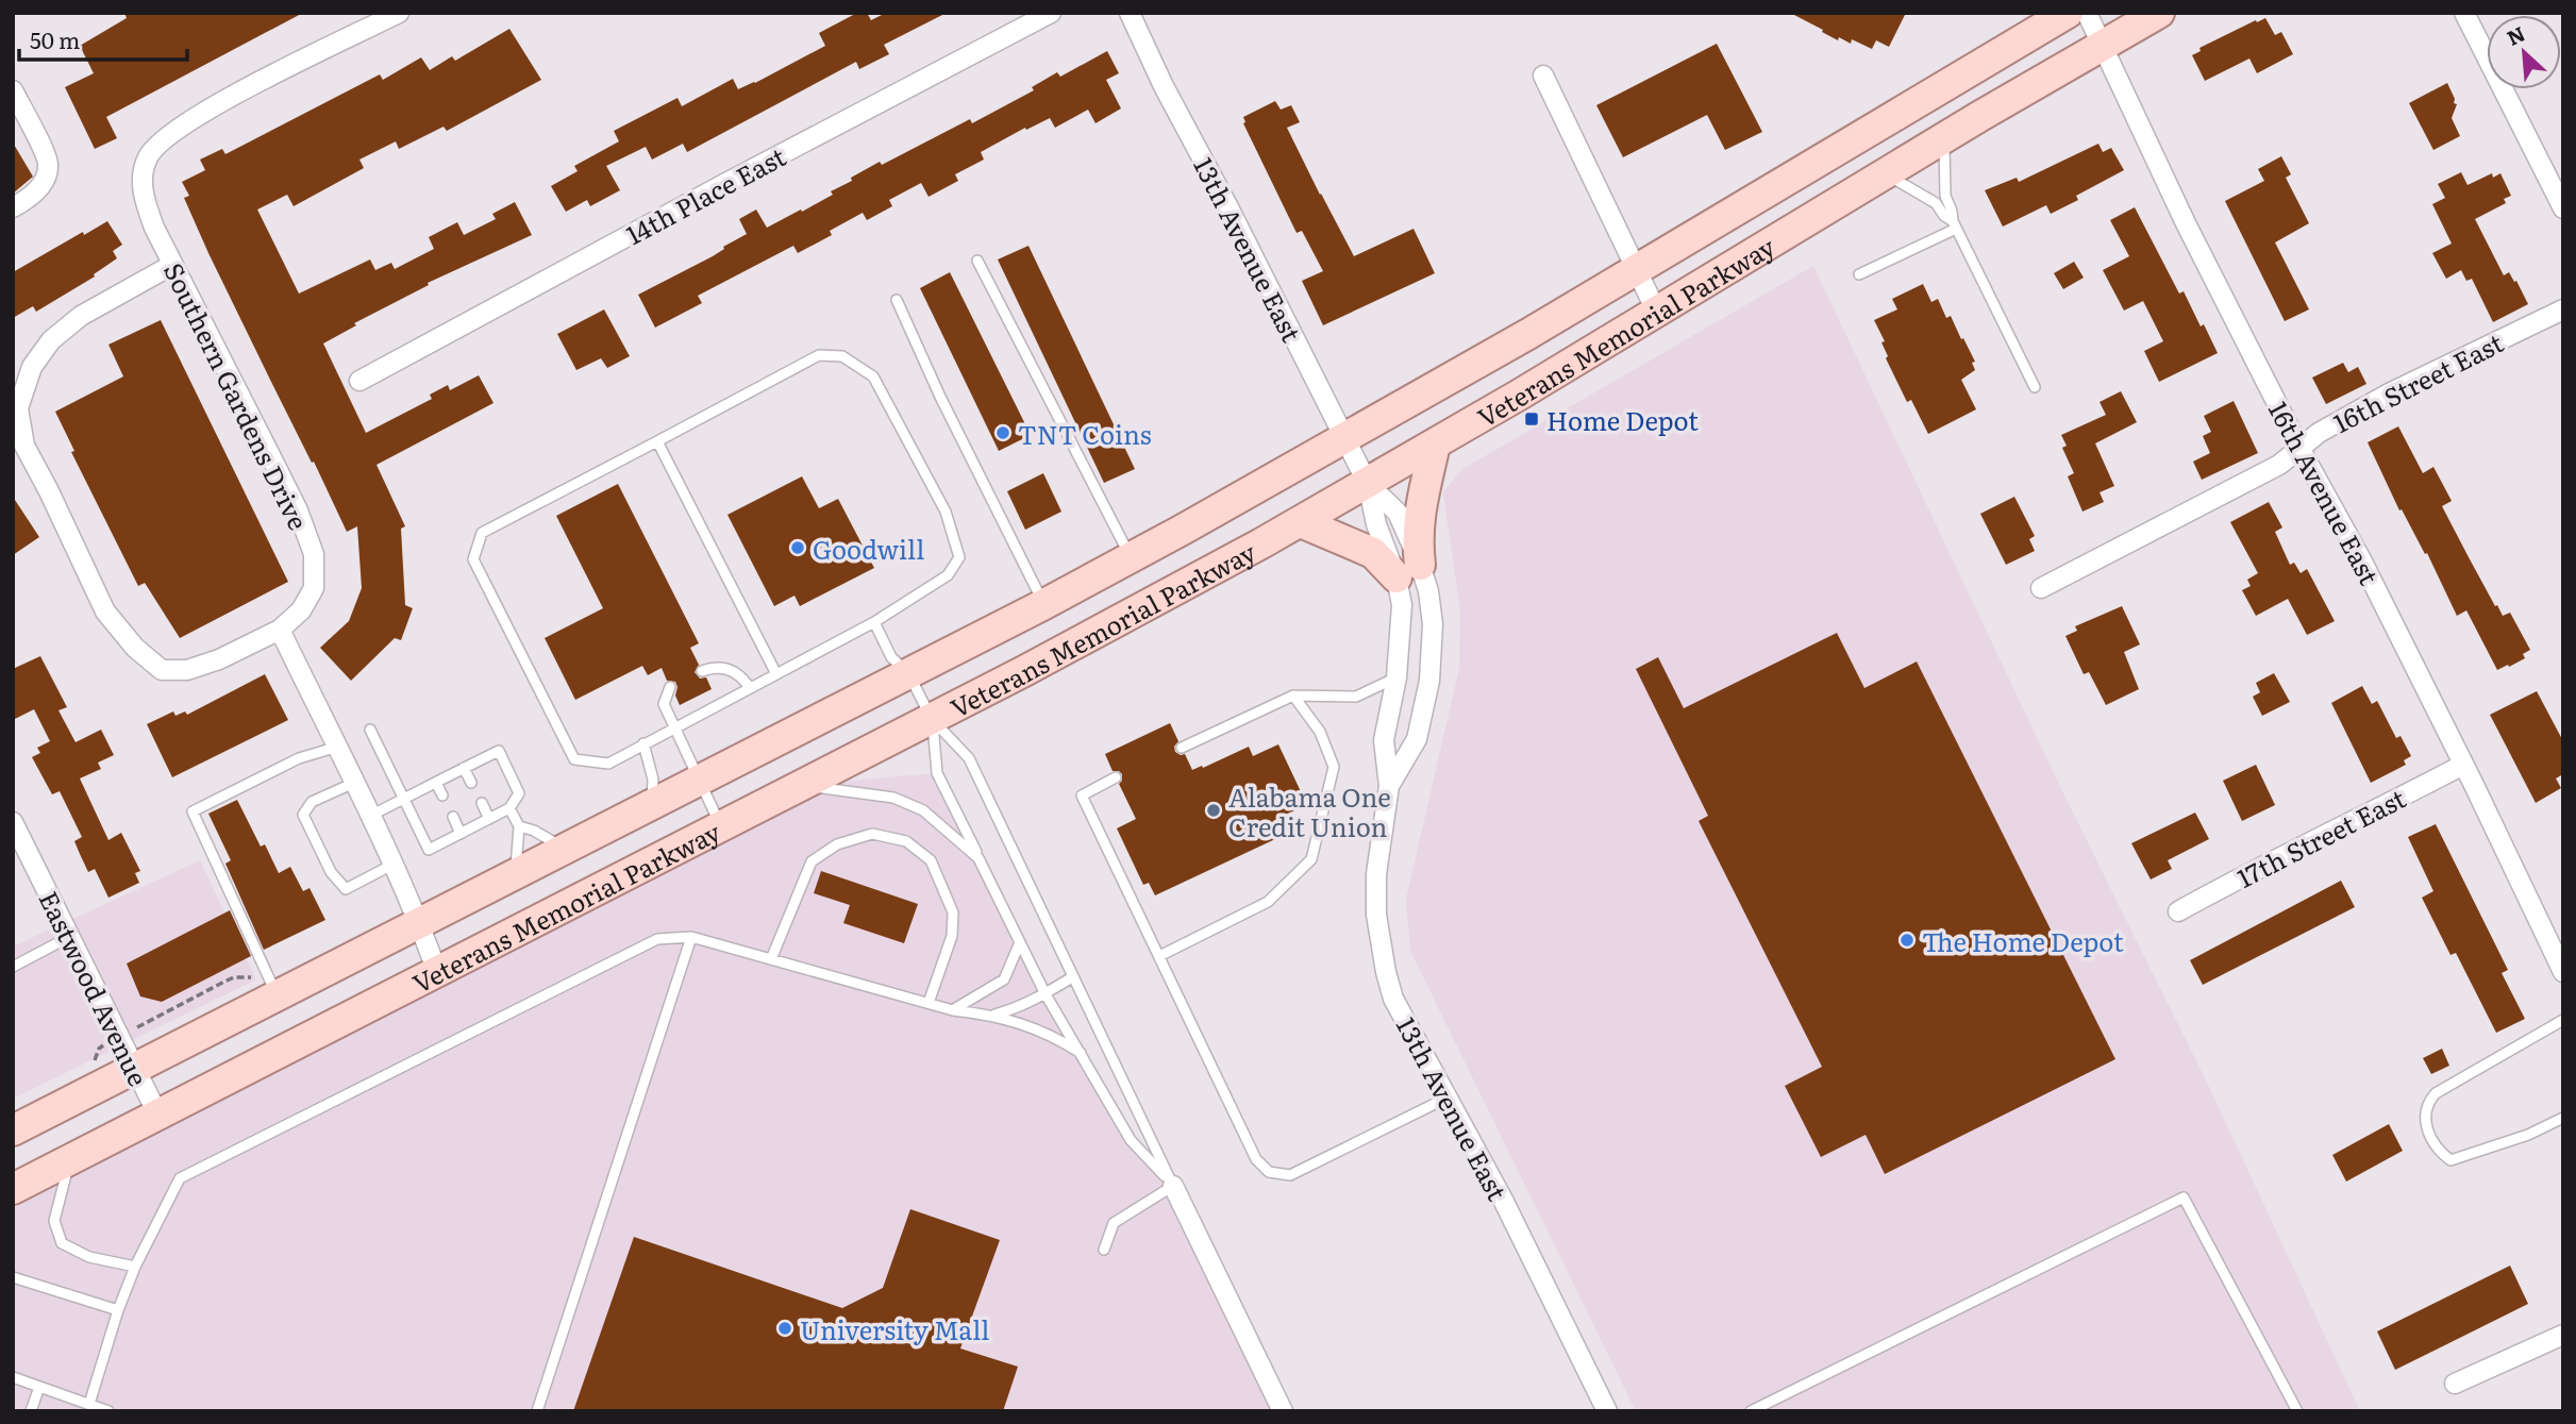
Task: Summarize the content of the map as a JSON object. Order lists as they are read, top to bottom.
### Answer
{
  "streets": {
    "main road": ["Veterans Memorial Parkway"],
    "street": [
      "14th Place East",
      "13th Avenue East",
      "16th Street East",
      "Southern Gardens Drive",
      "16th Avenue East",
      "17th Street East",
      "Eastwood Avenue"
    ]
  },
  "crossings": [
    ["13th Avenue East", "Veterans Memorial Parkway"],
    ["Veterans Memorial Parkway", "16th Avenue East"],
    ["Veterans Memorial Parkway", "Eastwood Avenue"],
    ["16th Street East", "16th Avenue East"],
    ["16th Avenue East", "17th Street East"]
  ],
  "places": {
    "transit": ["Home Depot"],
    "other": [
      "TNT Coins",
      "Goodwill",
      "Alabama One Credit Union",
      "The Home Depot",
      "University Mall"
    ]
  },
  "scale_bar": "50 m",
  "north": "top left"
}
